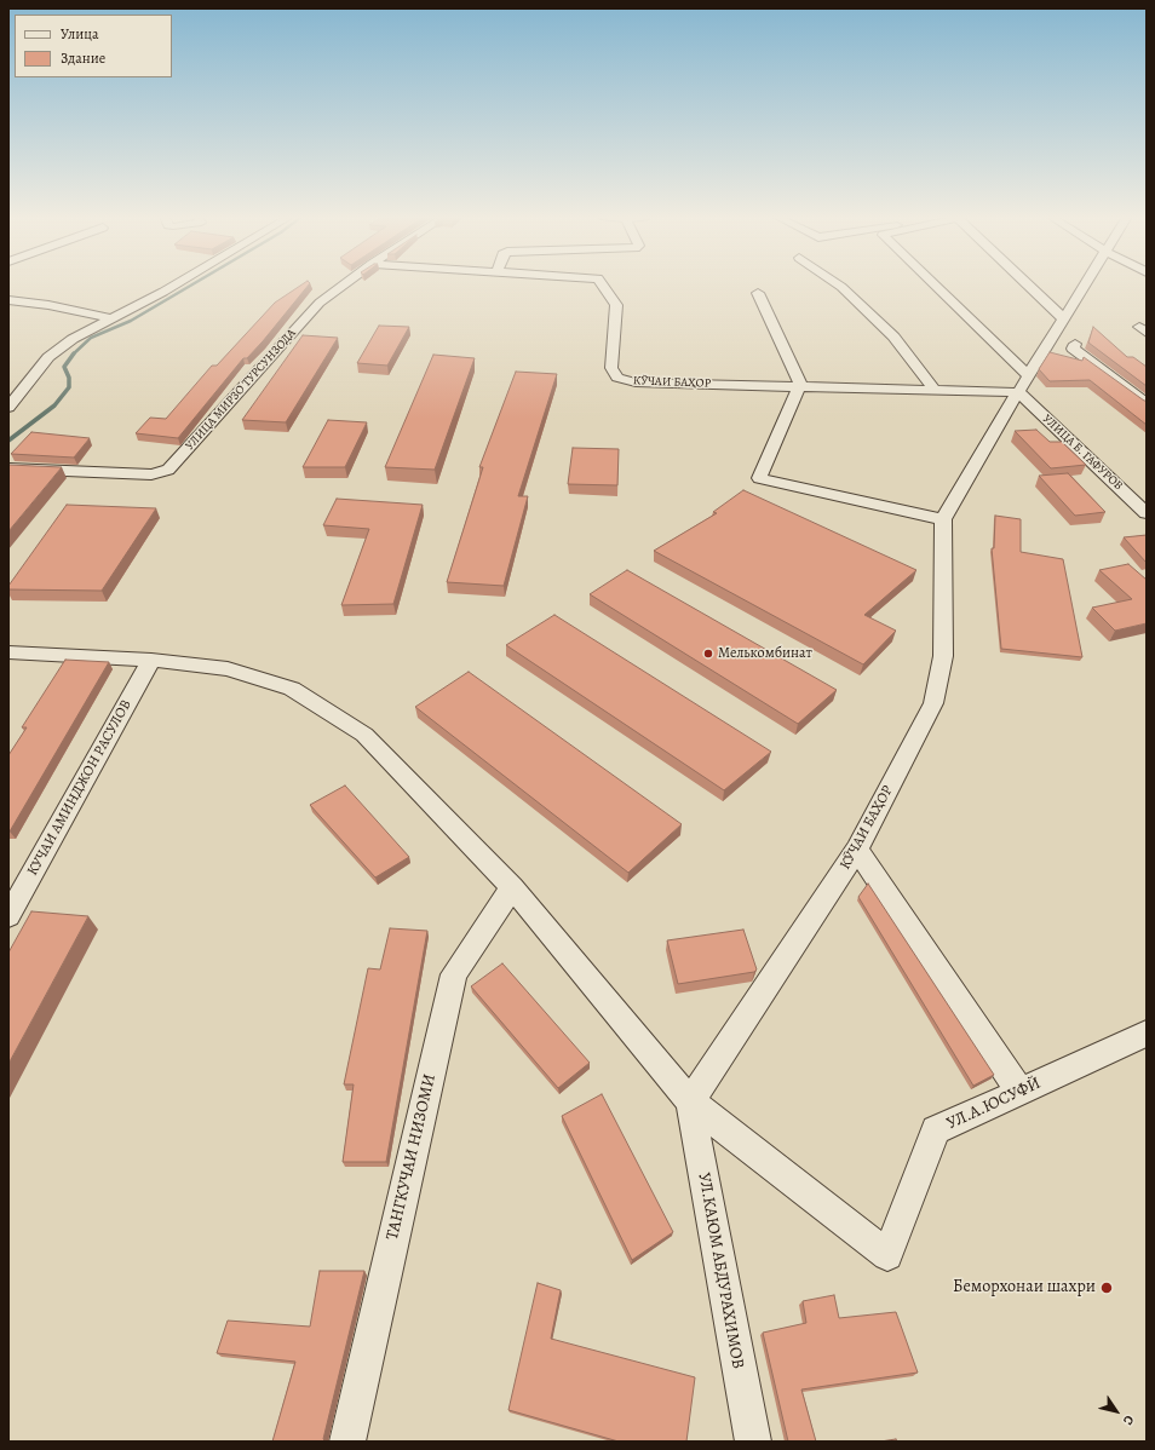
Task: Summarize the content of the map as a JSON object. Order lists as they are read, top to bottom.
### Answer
{
  "streets": {
    "street": [
      "КӮЧАИ БАҲОР",
      "УЛИЦА МИРЗО ТУРСУНЗОДА",
      "УЛИЦА Б. ГАФУРОВ",
      "КУЧАИ АМИНДЖОН РАСУЛОВ",
      "УЛ.А.ЮСУФЙ",
      "ТАНГКУЧАИ НИЗОМИ",
      "УЛ.КАЮМ АБДУРАХИМОВ"
    ]
  },
  "crossings": [
    ["КӮЧАИ БАҲОР", "УЛИЦА Б. ГАФУРОВ"],
    ["КӮЧАИ БАҲОР", "УЛ.А.ЮСУФЙ"],
    ["КӮЧАИ БАҲОР", "УЛ.КАЮМ АБДУРАХИМОВ"],
    ["УЛ.А.ЮСУФЙ", "УЛ.КАЮМ АБДУРАХИМОВ"]
  ],
  "places": ["Мелькомбинат", "Беморхонаи шахри"],
  "legend": ["Улица", "Здание"],
  "north": "bottom right"
}
